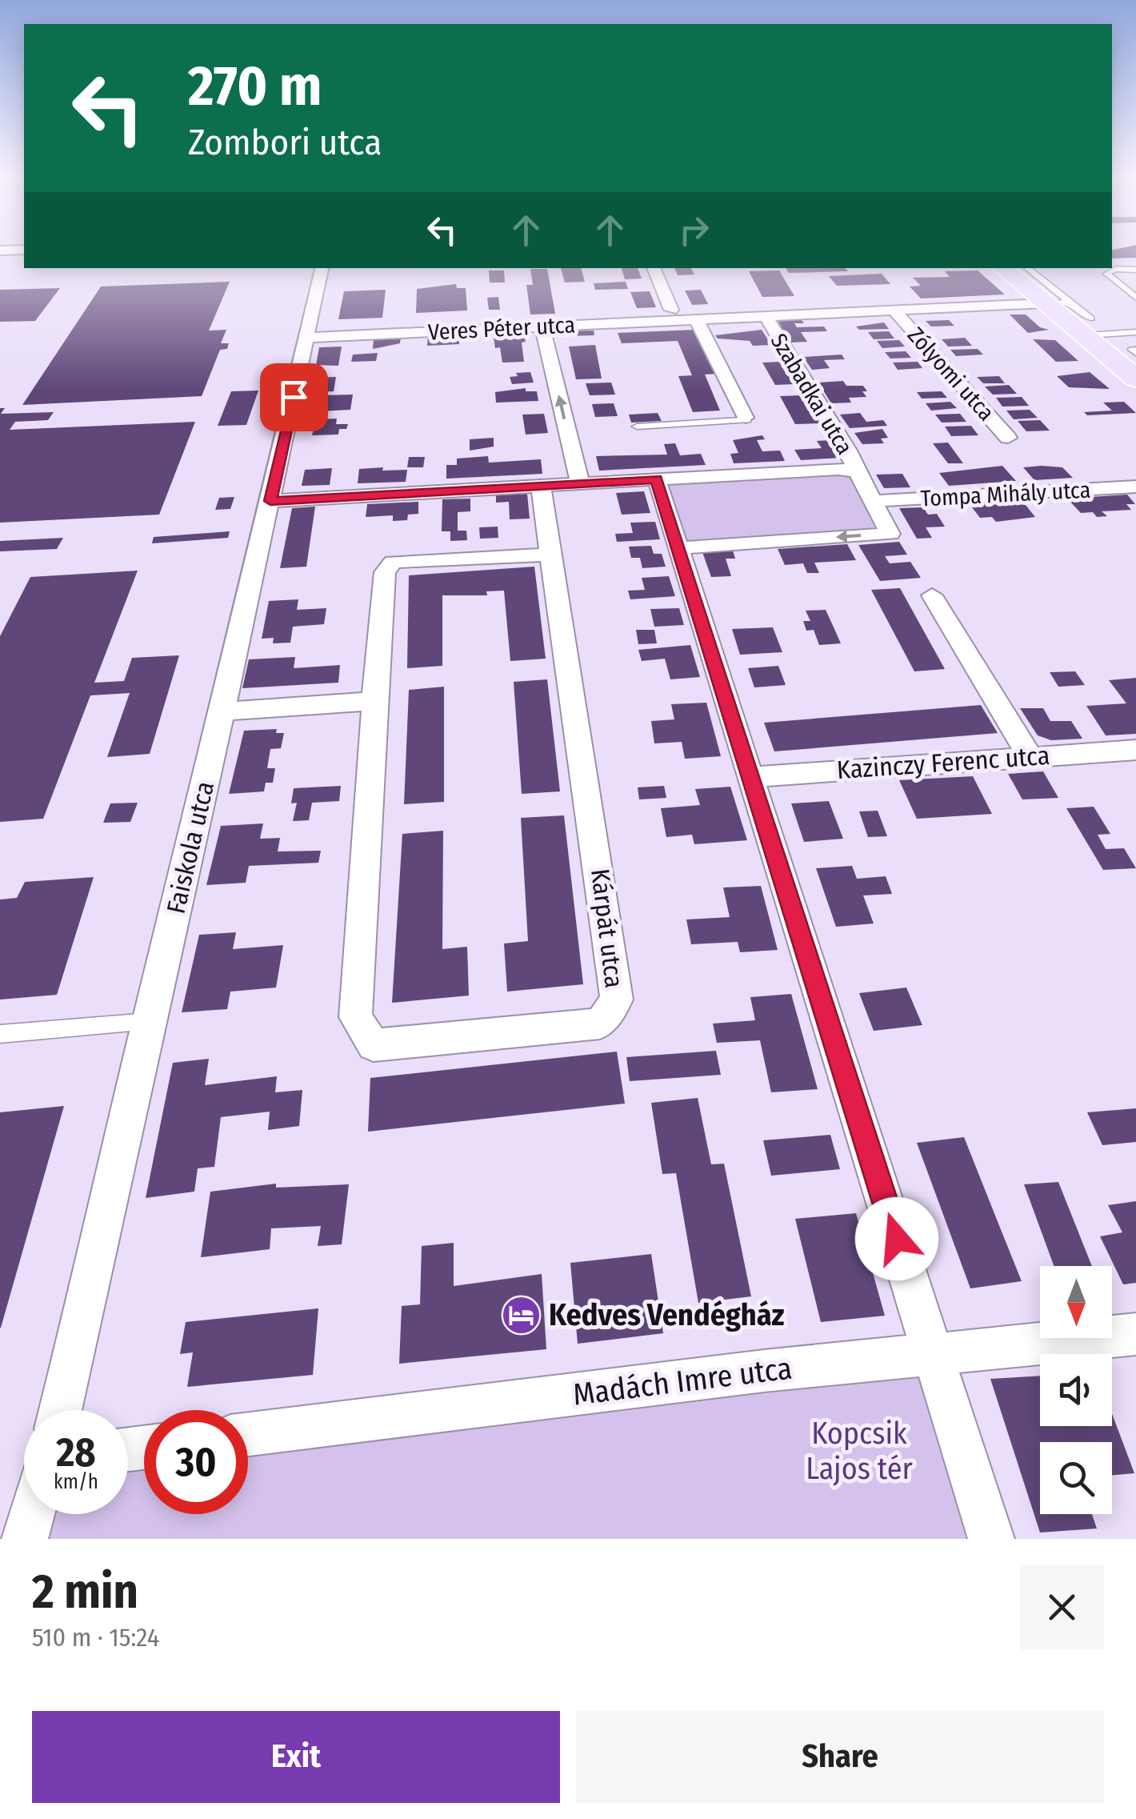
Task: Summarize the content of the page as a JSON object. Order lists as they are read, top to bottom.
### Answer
{
  "streets": {
    "street": [
      "Veres Péter utca",
      "Zólyomi utca",
      "Szabadkai utca",
      "Tompa Mihály utca",
      "Kazinczy Ferenc utca",
      "Faiskola utca",
      "Kárpát utca",
      "Madách Imre utca"
    ]
  },
  "crossings": [
    ["Veres Péter utca", "Zólyomi utca"],
    ["Veres Péter utca", "Szabadkai utca"],
    ["Veres Péter utca", "Faiskola utca"],
    ["Szabadkai utca", "Tompa Mihály utca"]
  ],
  "parks": ["Kopcsik Lajos tér"],
  "places": {
    "hotel": ["Kedves Vendégház"]
  },
  "north": "bottom",
  "page": {
    "turn": ["270 m", "Zombori utca"],
    "speed": "28 km/h",
    "limit": "30",
    "heading": ["2 min", "510 m · 15:24"],
    "buttons": ["Exit", "Share"]
  }
}
